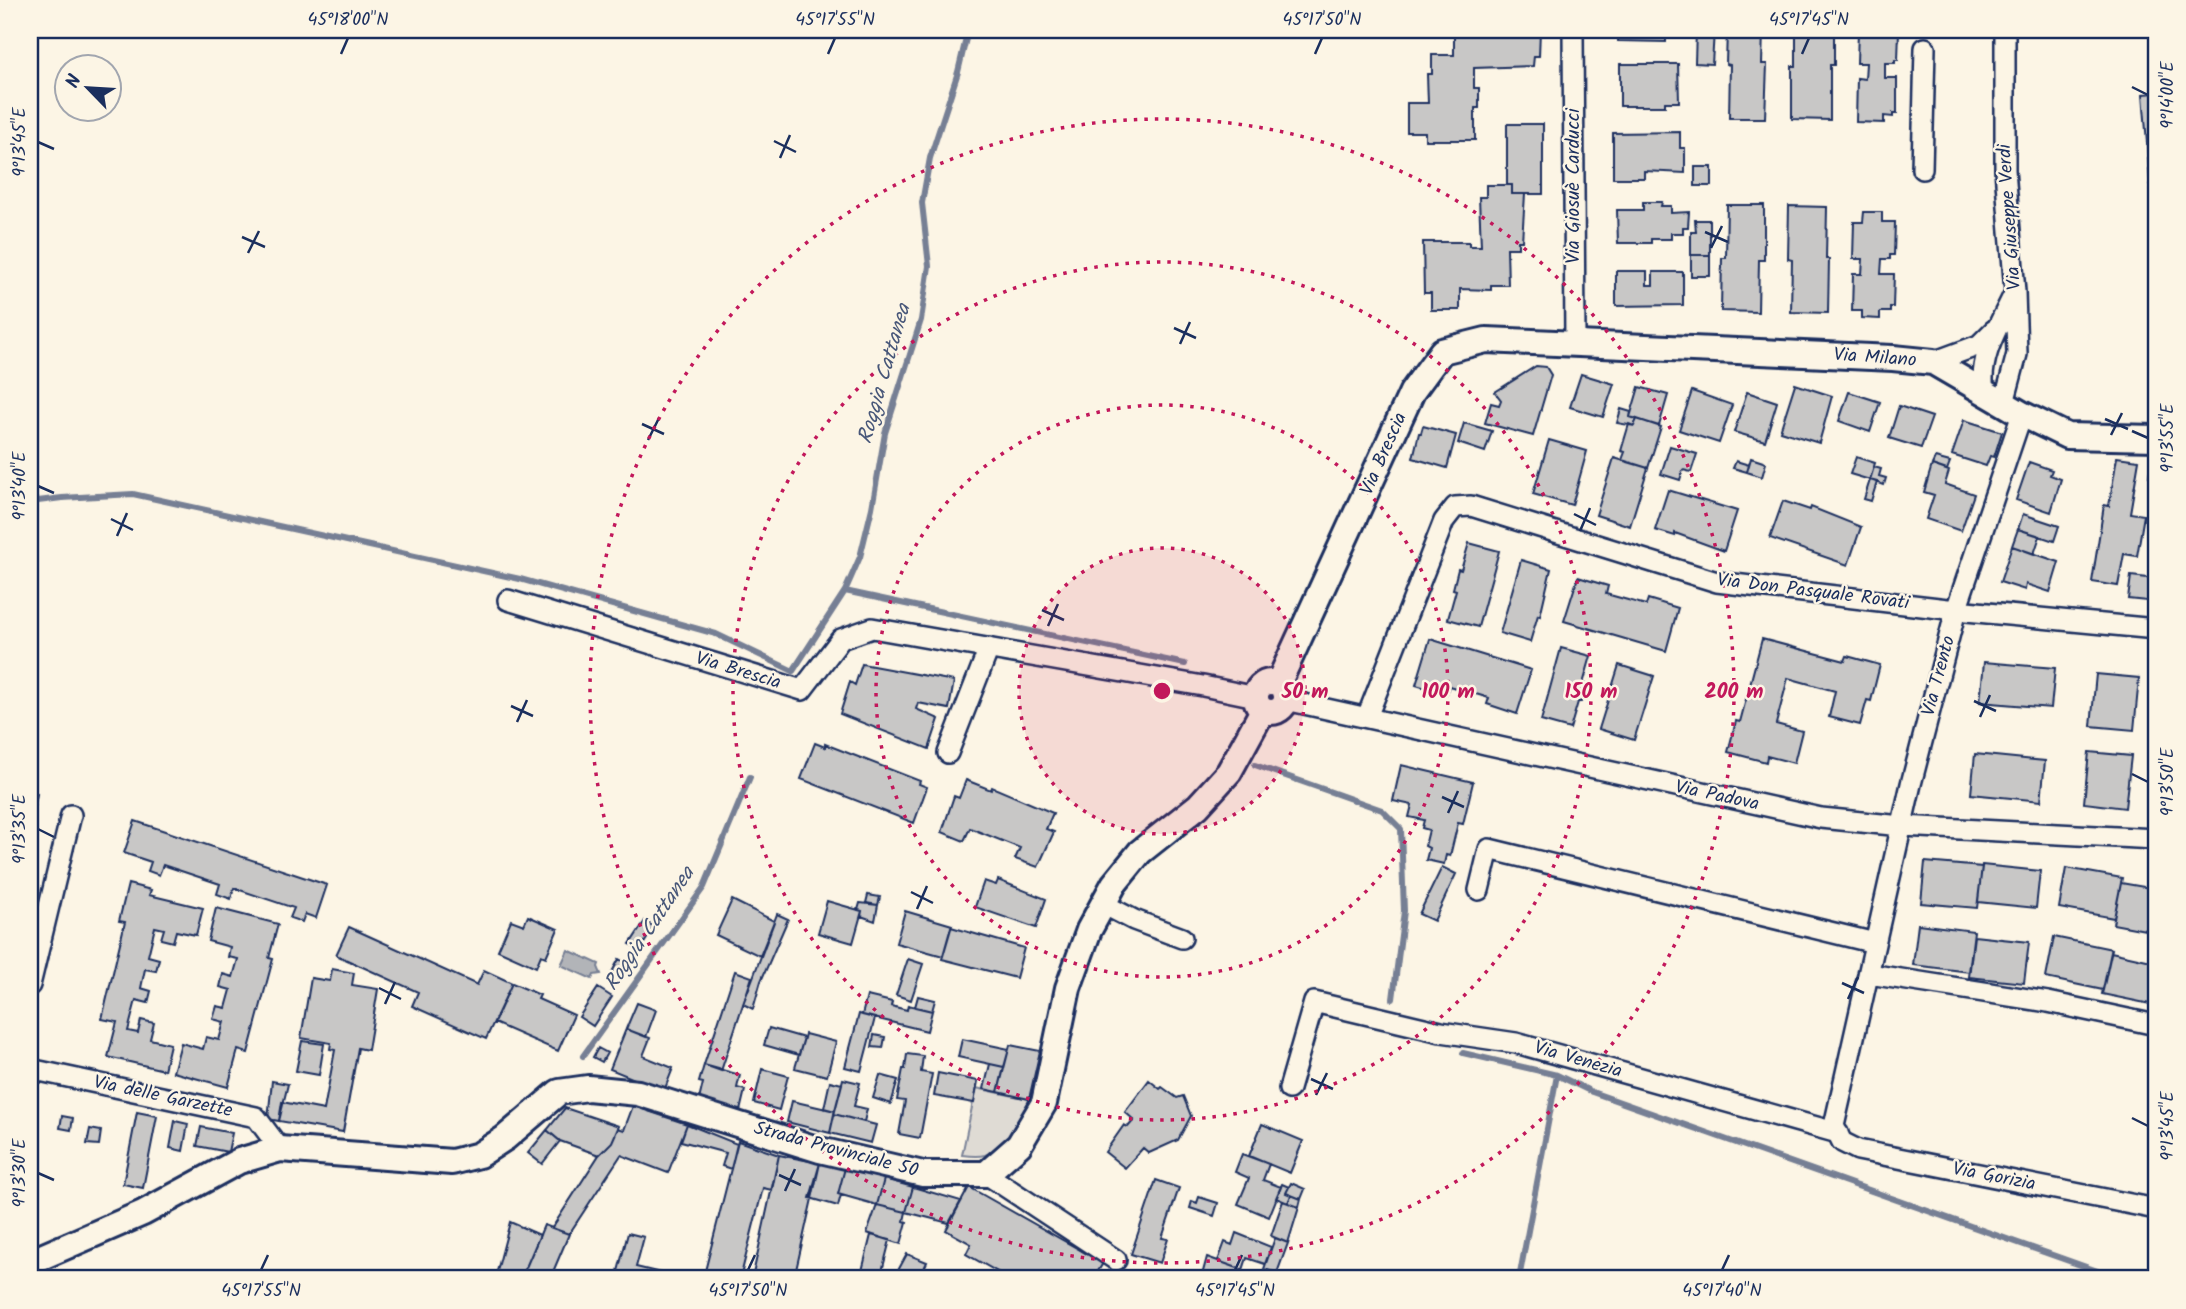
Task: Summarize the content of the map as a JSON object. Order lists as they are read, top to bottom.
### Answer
{
  "streets": {
    "street": [
      "Via Giosuè Carducci",
      "Via Giuseppe Verdi",
      "Via Milano",
      "Via Brescia",
      "Via Don Pasquale Rovati",
      "Via Trento",
      "Via Padova",
      "Via Venezia",
      "Via delle Garzette",
      "Strada Provinciale 50",
      "Via Gorizia"
    ]
  },
  "crossings": [
    ["Via Giosuè Carducci", "Via Milano"],
    ["Via Giosuè Carducci", "Via Brescia"],
    ["Via Giuseppe Verdi", "Via Milano"],
    ["Via Giuseppe Verdi", "Via Trento"],
    ["Via Milano", "Via Brescia"],
    ["Via Milano", "Via Trento"],
    ["Via Brescia", "Via Padova"],
    ["Via Don Pasquale Rovati", "Via Trento"],
    ["Via Don Pasquale Rovati", "Via Padova"],
    ["Via Trento", "Via Padova"],
    ["Via Trento", "Via Venezia"],
    ["Via Trento", "Via Gorizia"],
    ["Via Venezia", "Via Gorizia"],
    ["Via delle Garzette", "Strada Provinciale 50"]
  ],
  "water": ["Roggia Cattanea"],
  "north": "top left",
  "coordinates": [
    "45°18'00\"N",
    "45°17'55\"N",
    "45°17'50\"N",
    "45°17'45\"N",
    "9°14'00\"E",
    "9°13'45\"E",
    "9°13'55\"E",
    "9°13'40\"E",
    "9°13'50\"E",
    "9°13'35\"E",
    "9°13'30\"E",
    "45°17'40\"N"
  ],
  "rings": [
    "50 m",
    "100 m",
    "150 m",
    "200 m"
  ]
}
